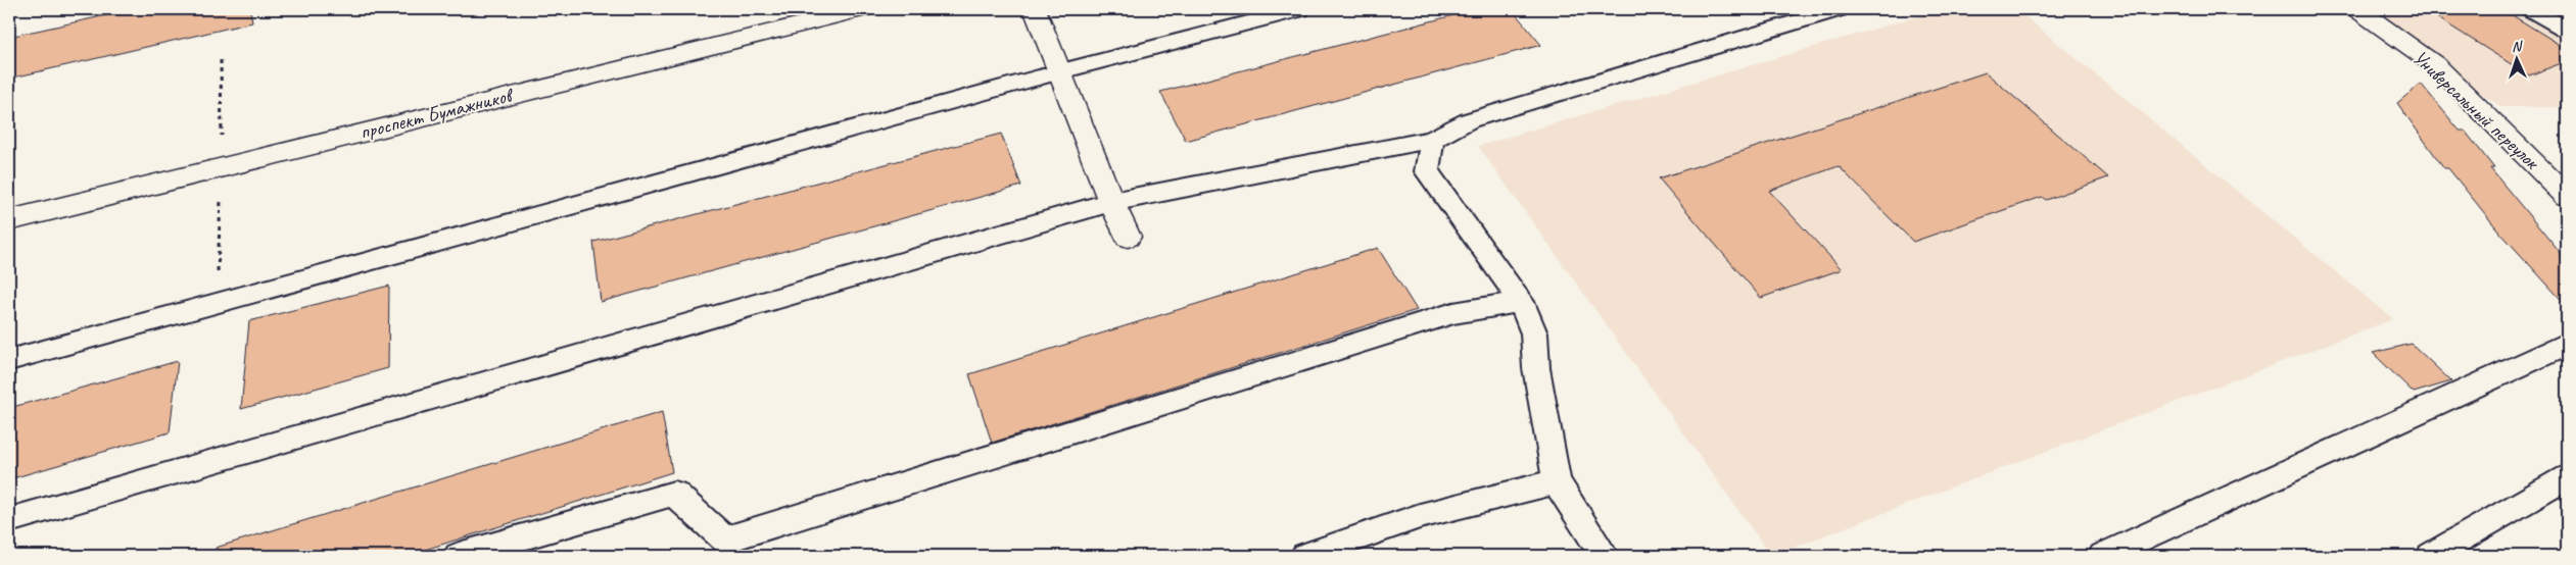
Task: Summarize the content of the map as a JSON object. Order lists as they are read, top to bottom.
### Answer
{
  "streets": {
    "street": ["Универсальный переулок", "проспект Бумажников"]
  },
  "north": "top"
}
